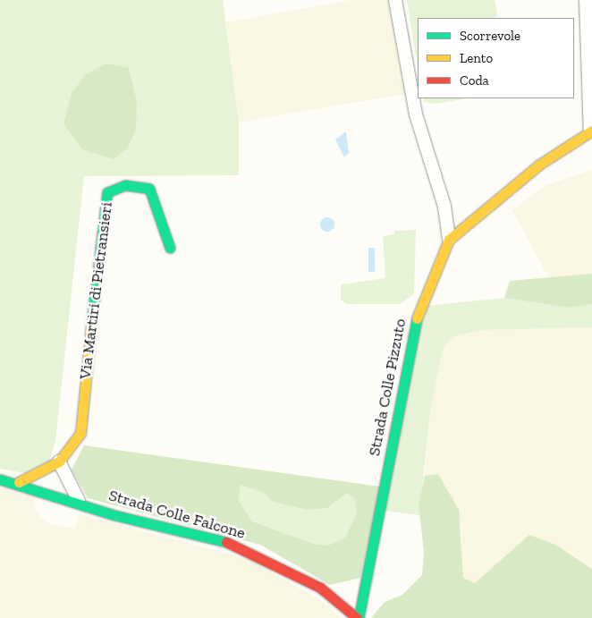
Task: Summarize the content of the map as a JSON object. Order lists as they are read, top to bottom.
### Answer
{
  "streets": {
    "street": ["Via Martiri di Pietransieri", "Strada Colle Pizzuto", "Strada Colle Falcone"]
  },
  "crossings": [
    ["Via Martiri di Pietransieri", "Strada Colle Falcone"],
    ["Strada Colle Pizzuto", "Strada Colle Falcone"]
  ],
  "legend": ["Scorrevole", "Lento", "Coda"]
}
